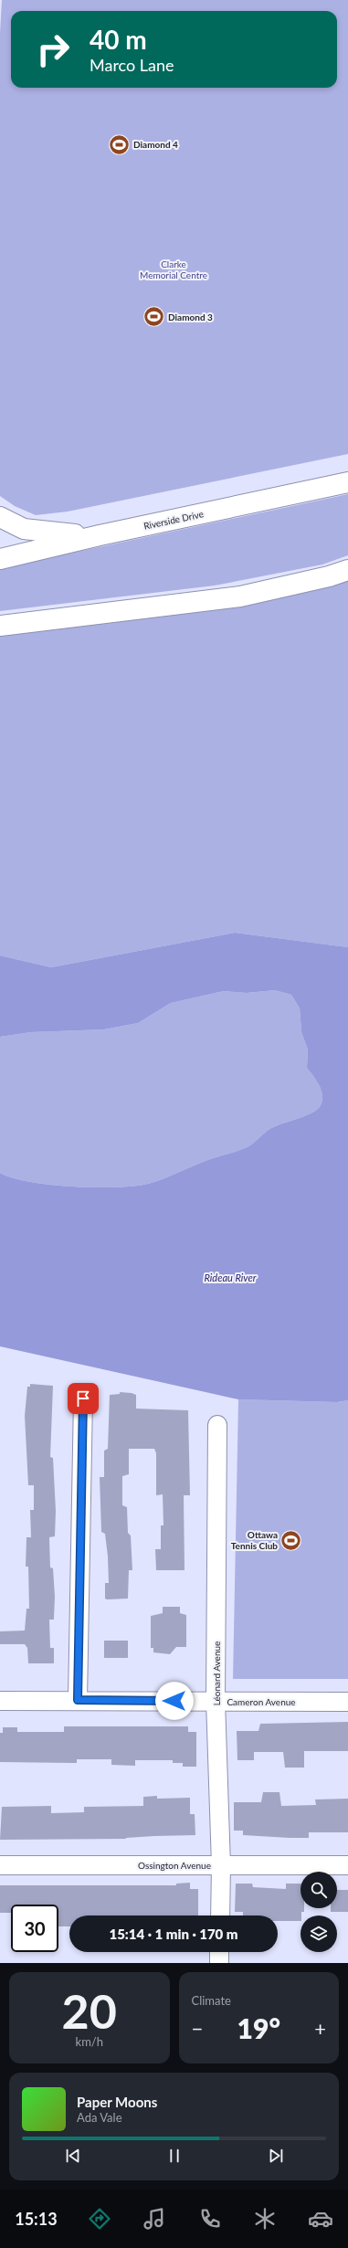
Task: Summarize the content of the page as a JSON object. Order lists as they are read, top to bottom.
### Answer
{
  "streets": {
    "main road": ["Riverside Drive"],
    "street": ["Léonard Avenue", "Cameron Avenue", "Ossington Avenue"]
  },
  "crossings": [
    ["Léonard Avenue", "Cameron Avenue"],
    ["Léonard Avenue", "Ossington Avenue"]
  ],
  "water": ["Rideau River"],
  "parks": ["Clarke Memorial Centre"],
  "places": {
    "sports": ["Diamond 4", "Diamond 3", "Ottawa Tennis Club"]
  },
  "page": {
    "turn": ["40 m", "Marco Lane"],
    "limit": "30",
    "trip": "15:14 · 1 min · 170 m",
    "tile": [
      ["20", "km/h"],
      "Climate"
    ],
    "heat": ["−", "19°", "+"],
    "song": ["Paper Moons", "Ada Vale"],
    "tabs": "15:13"
  }
}
